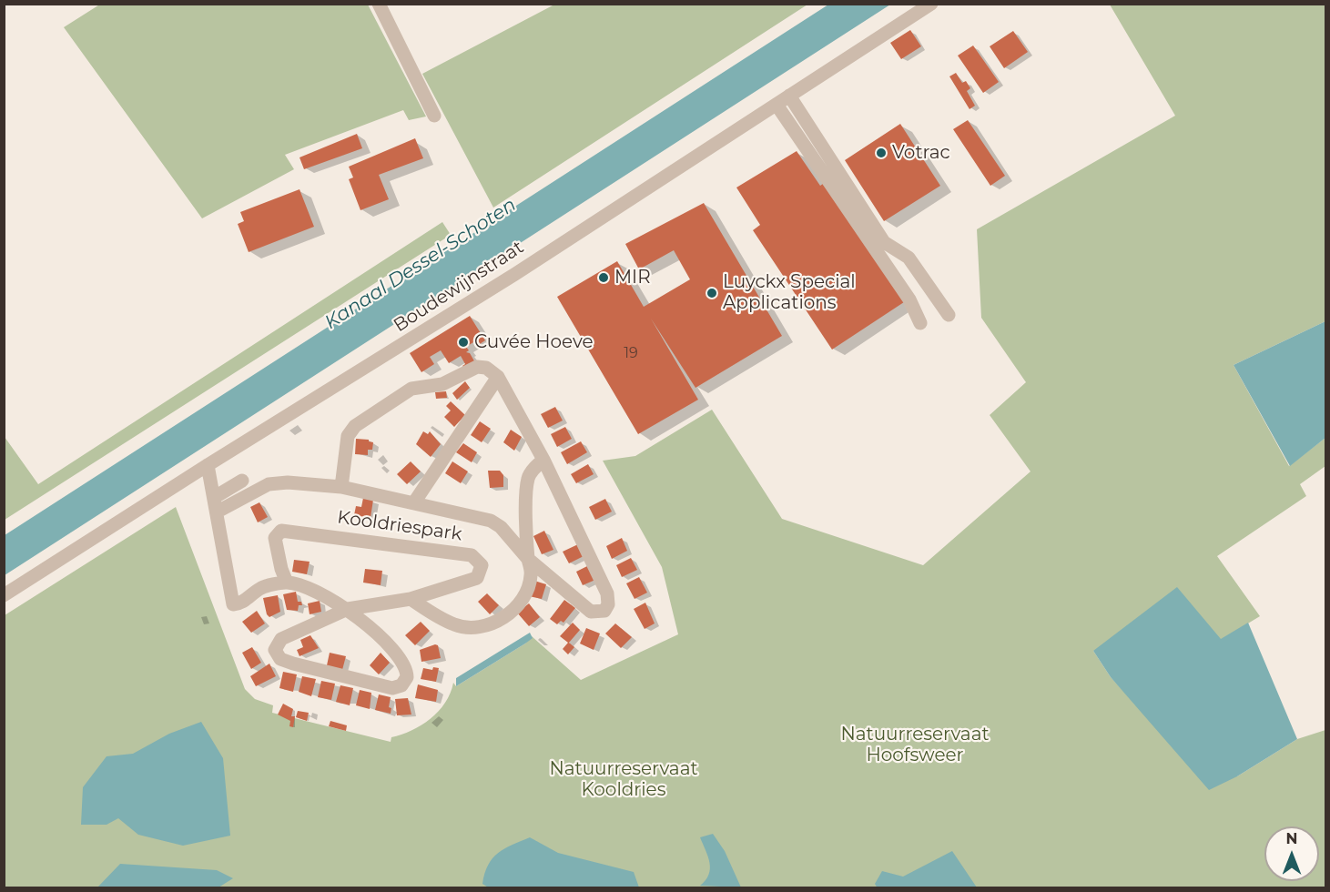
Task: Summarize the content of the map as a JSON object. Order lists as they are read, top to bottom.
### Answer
{
  "streets": {
    "street": ["Boudewijnstraat", "Kooldriespark"]
  },
  "crossings": [
    ["Boudewijnstraat", "Kooldriespark"]
  ],
  "water": ["Kanaal Dessel-Schoten"],
  "parks": ["Natuurreservaat Hoofsweer", "Natuurreservaat Kooldries"],
  "places": [
    "Votrac",
    "MIR",
    "Luyckx Special Applications",
    "Cuvée Hoeve"
  ],
  "house_numbers": ["19"],
  "north": "top"
}
